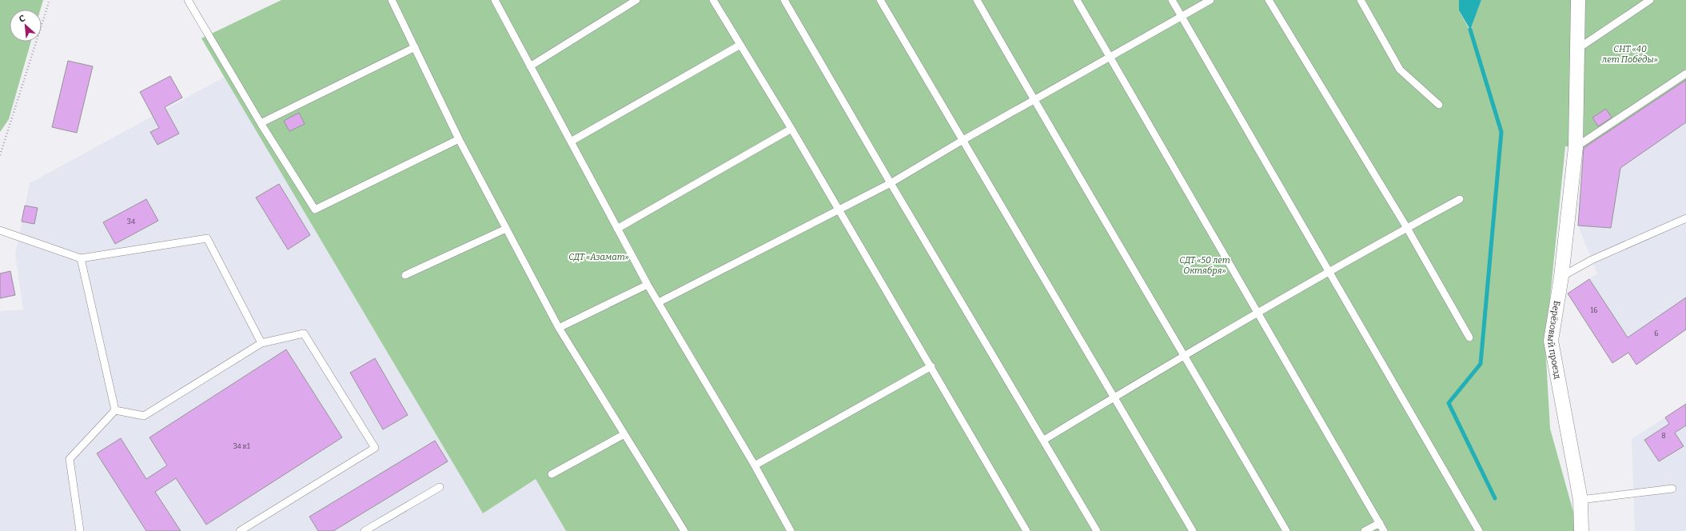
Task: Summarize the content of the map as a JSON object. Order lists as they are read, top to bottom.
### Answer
{
  "streets": {
    "street": ["Берёзовый проезд"]
  },
  "parks": ["СНТ «40 лет Победы»", "СДТ «Азамат»", "СДТ «50 лет Октября»"],
  "house_numbers": [
    "34",
    "16",
    "6",
    "8",
    "34 к1"
  ],
  "north": "top left"
}
